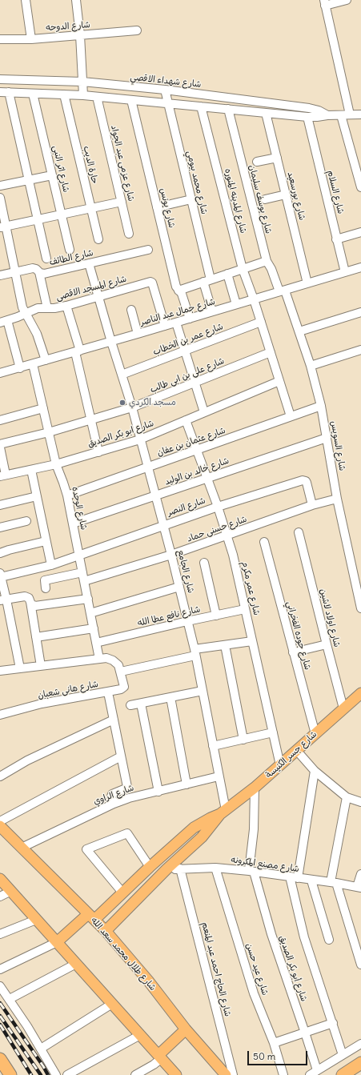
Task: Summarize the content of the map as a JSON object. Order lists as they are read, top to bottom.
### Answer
{
  "streets": {
    "main road": ["شارع جسر الكنيسة", "شارع طلال محمد سعد الله"],
    "street": [
      "شارع الدوحه",
      "شارع شهداء الاقصي",
      "شارع عزمى عبد الجواد",
      "حارة الديب",
      "شارع اثر النبى",
      "شارع محمد بيومي",
      "شارع السلام",
      "شارع بورسعيد",
      "شارع يوسف سليمان",
      "شارع المدينه المنوره",
      "شارع يونس",
      "شارع الطائف",
      "شارع المسجد الاقصى",
      "شارع جمال عبد الناصر",
      "شارع عمر بن الخطاب",
      "شارع على بن ابى طالب",
      "شارع ابو بكر الصديق",
      "شارع عثمان بن عفان",
      "شارع السويس",
      "شارع خالد بن الوليد",
      "شارع النصر",
      "شارع الوحده",
      "شارع حسنى حماد",
      "شارع الجامع",
      "شارع عمر مكرم",
      "شارع نافع عطا الله",
      "شارع اولاد لاشين",
      "شارع جوده الفخراني",
      "شارع هانى شعبان",
      "شارع الراوي",
      "شارع مصنع المكرونه",
      "شارع أبو بكر الصديق",
      "شارع الحاج احمد عبد المنعم",
      "شارع عيد حسن"
    ]
  },
  "crossings": [
    ["شارع شهداء الاقصي", "شارع عزمى عبد الجواد"],
    ["شارع شهداء الاقصي", "حارة الديب"],
    ["شارع شهداء الاقصي", "شارع اثر النبى"],
    ["شارع شهداء الاقصي", "شارع محمد بيومي"],
    ["شارع شهداء الاقصي", "شارع السلام"],
    ["شارع شهداء الاقصي", "شارع بورسعيد"],
    ["شارع شهداء الاقصي", "شارع يوسف سليمان"],
    ["شارع شهداء الاقصي", "شارع المدينه المنوره"],
    ["شارع شهداء الاقصي", "شارع يونس"],
    ["شارع محمد بيومي", "شارع جمال عبد الناصر"],
    ["شارع السلام", "شارع جمال عبد الناصر"],
    ["شارع بورسعيد", "شارع جمال عبد الناصر"],
    ["شارع يوسف سليمان", "شارع جمال عبد الناصر"],
    ["شارع يوسف سليمان", "شارع السويس"],
    ["شارع المدينه المنوره", "شارع جمال عبد الناصر"],
    ["شارع المدينه المنوره", "شارع عمر بن الخطاب"],
    ["شارع المدينه المنوره", "شارع على بن ابى طالب"],
    ["شارع المدينه المنوره", "شارع ابو بكر الصديق"],
    ["شارع المدينه المنوره", "شارع عثمان بن عفان"],
    ["شارع يونس", "شارع جمال عبد الناصر"],
    ["شارع الطائف", "شارع الجامع"],
    ["شارع المسجد الاقصى", "شارع جمال عبد الناصر"],
    ["شارع المسجد الاقصى", "شارع الجامع"],
    ["شارع جمال عبد الناصر", "شارع السويس"],
    ["شارع جمال عبد الناصر", "شارع الوحده"],
    ["شارع جمال عبد الناصر", "شارع الجامع"],
    ["شارع عمر بن الخطاب", "شارع الجامع"],
    ["شارع على بن ابى طالب", "شارع الوحده"],
    ["شارع على بن ابى طالب", "شارع الجامع"],
    ["شارع ابو بكر الصديق", "شارع الوحده"],
    ["شارع ابو بكر الصديق", "شارع الجامع"],
    ["شارع ابو بكر الصديق", "شارع عمر مكرم"],
    ["شارع عثمان بن عفان", "شارع السويس"],
    ["شارع عثمان بن عفان", "شارع الوحده"],
    ["شارع عثمان بن عفان", "شارع الجامع"],
    ["شارع عثمان بن عفان", "شارع عمر مكرم"],
    ["شارع السويس", "شارع خالد بن الوليد"],
    ["شارع السويس", "شارع حسنى حماد"],
    ["شارع خالد بن الوليد", "شارع الوحده"],
    ["شارع خالد بن الوليد", "شارع الجامع"],
    ["شارع خالد بن الوليد", "شارع عمر مكرم"],
    ["شارع النصر", "شارع الوحده"],
    ["شارع النصر", "شارع حسنى حماد"],
    ["شارع النصر", "شارع الجامع"],
    ["شارع النصر", "شارع عمر مكرم"],
    ["شارع الوحده", "شارع حسنى حماد"],
    ["شارع الوحده", "شارع نافع عطا الله"],
    ["شارع حسنى حماد", "شارع الجامع"],
    ["شارع حسنى حماد", "شارع عمر مكرم"],
    ["شارع الجامع", "شارع نافع عطا الله"],
    ["شارع الجامع", "شارع جسر الكنيسة"],
    ["شارع الجامع", "شارع الراوي"],
    ["شارع عمر مكرم", "شارع نافع عطا الله"],
    ["شارع عمر مكرم", "شارع جسر الكنيسة"],
    ["شارع اولاد لاشين", "شارع جسر الكنيسة"],
    ["شارع جوده الفخراني", "شارع جسر الكنيسة"],
    ["شارع جسر الكنيسة", "شارع مصنع المكرونه"],
    ["شارع جسر الكنيسة", "شارع طلال محمد سعد الله"],
    ["شارع الراوي", "شارع طلال محمد سعد الله"],
    ["شارع مصنع المكرونه", "شارع أبو بكر الصديق"],
    ["شارع مصنع المكرونه", "شارع الحاج احمد عبد المنعم"],
    ["شارع مصنع المكرونه", "شارع عيد حسن"]
  ],
  "places": ["مسجد الكردي"],
  "scale_bar": "50 m"
}
